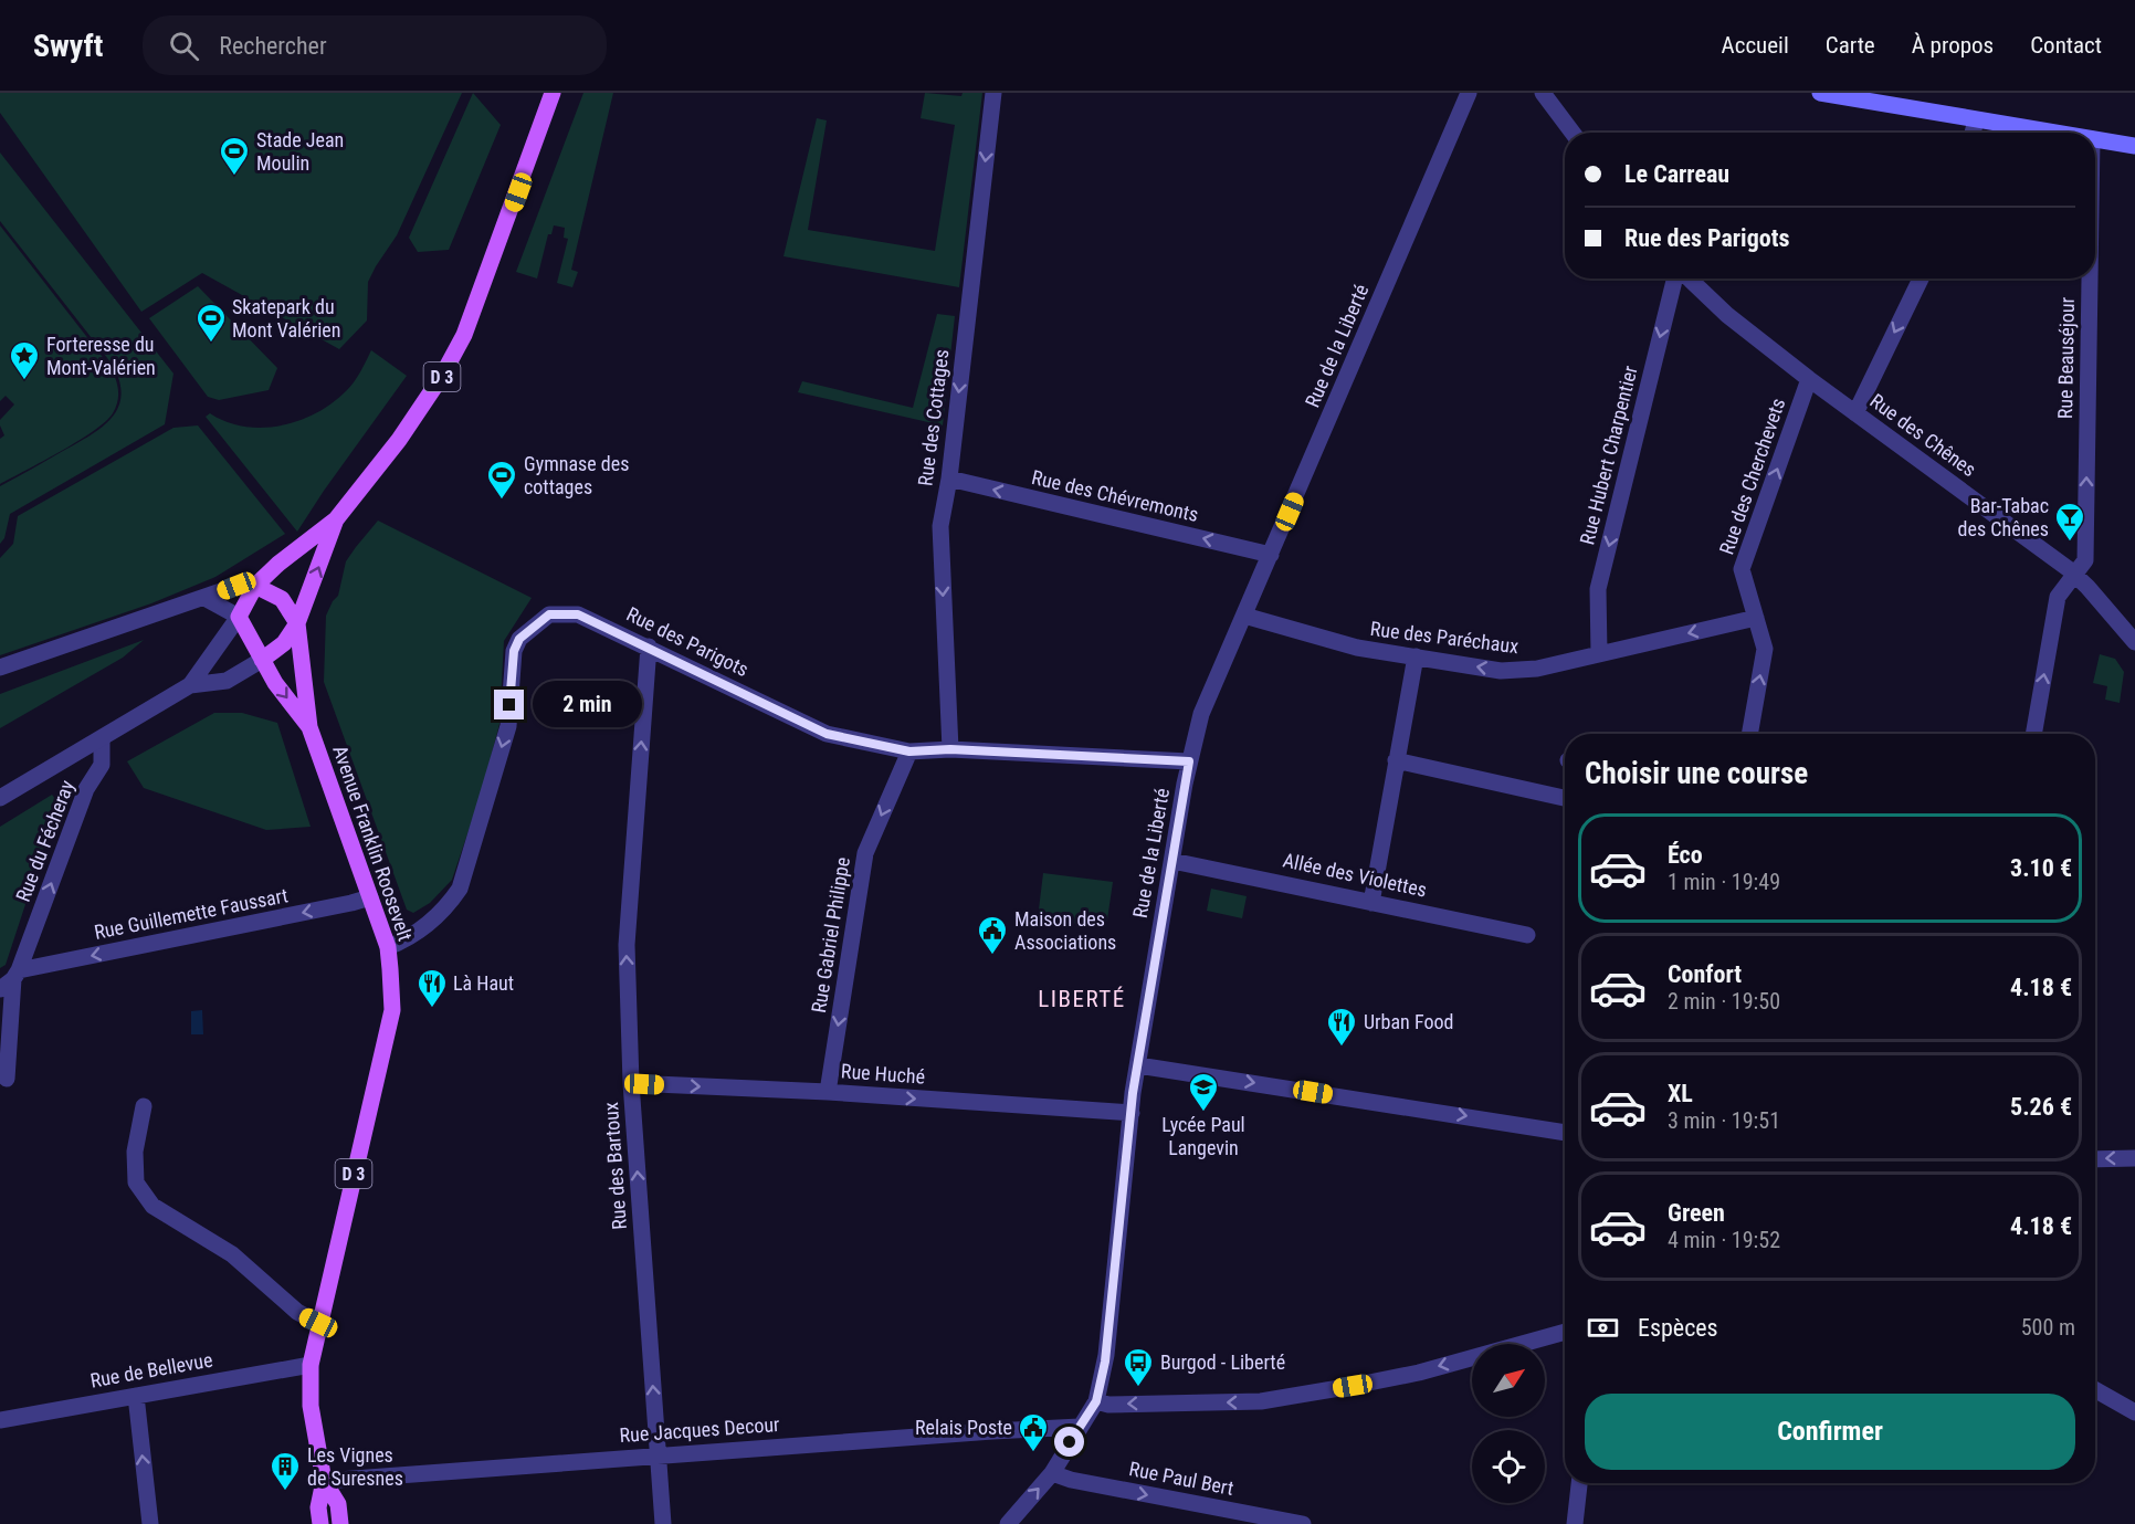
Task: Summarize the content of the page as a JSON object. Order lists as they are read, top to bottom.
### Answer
{
  "streets": {
    "main road": ["D 3", "Avenue Franklin Roosevelt"],
    "street": [
      "Rue de la Liberté",
      "Rue Beauséjour",
      "Rue des Cottages",
      "Rue des Chênes",
      "Rue Hubert Charpentier",
      "Rue des Cherchevets",
      "Rue des Chévremonts",
      "Rue des Paréchaux",
      "Rue des Parigots",
      "Rue du Fécheray",
      "Allée des Violettes",
      "Rue Guillemette Faussart",
      "Rue Gabriel Philippe",
      "Rue Huché",
      "Rue des Bartoux",
      "Rue de Bellevue",
      "Rue Jacques Decour",
      "Rue Paul Bert"
    ]
  },
  "crossings": [
    ["Rue de la Liberté", "Rue des Chévremonts"],
    ["Rue de la Liberté", "Rue des Paréchaux"],
    ["Rue de la Liberté", "Rue des Parigots"],
    ["Rue de la Liberté", "Allée des Violettes"],
    ["Rue de la Liberté", "Rue Huché"],
    ["Rue de la Liberté", "Rue Jacques Decour"],
    ["Rue de la Liberté", "Rue Paul Bert"],
    ["Rue Beauséjour", "Rue des Chênes"],
    ["D 3", "Avenue Franklin Roosevelt"],
    ["Rue des Cottages", "Rue des Chévremonts"],
    ["Rue des Cottages", "Rue des Parigots"],
    ["Rue des Chênes", "Rue des Cherchevets"],
    ["Rue Hubert Charpentier", "Rue des Paréchaux"],
    ["Rue des Cherchevets", "Rue des Paréchaux"],
    ["Rue des Parigots", "Avenue Franklin Roosevelt"],
    ["Rue des Parigots", "Rue Gabriel Philippe"],
    ["Rue des Parigots", "Rue des Bartoux"],
    ["Rue du Fécheray", "Rue Guillemette Faussart"],
    ["Avenue Franklin Roosevelt", "Rue Guillemette Faussart"],
    ["Avenue Franklin Roosevelt", "Rue de Bellevue"],
    ["Avenue Franklin Roosevelt", "Rue Jacques Decour"],
    ["Rue Gabriel Philippe", "Rue Huché"],
    ["Rue Huché", "Rue des Bartoux"],
    ["Rue des Bartoux", "Rue Jacques Decour"]
  ],
  "one_way": [
    "Rue Beauséjour",
    "Rue des Cottages",
    "Rue Hubert Charpentier",
    "Rue des Cherchevets",
    "Rue des Chévremonts",
    "Rue du Fécheray",
    "Rue Guillemette Faussart",
    "Rue Gabriel Philippe",
    "Rue Huché",
    "Rue des Bartoux"
  ],
  "districts": ["LIBERTÉ"],
  "places": {
    "sports": ["Stade Jean Moulin", "Skatepark du Mont Valérien", "Gymnase des cottages"],
    "place": ["Forteresse du Mont-Valérien"],
    "bar": ["Bar-Tabac des Chênes"],
    "public building": ["Maison des Associations", "Relais Poste"],
    "restaurant": ["Là Haut", "Urban Food"],
    "school or university": ["Lycée Paul Langevin"],
    "bus stop": ["Burgod - Liberté"],
    "building": ["Les Vignes de Suresnes"]
  },
  "north": "top right",
  "page": {
    "header": "Swyft",
    "search": "Rechercher",
    "nav": [
      "Accueil",
      "Carte",
      "À propos",
      "Contact"
    ],
    "banner": ["Le Carreau", "Rue des Parigots"],
    "bubble": "2 min",
    "heading": "Choisir une course",
    "list": [
      {
        "name": "Éco",
        "note": "1 min · 19:49",
        "value": "3.10 €"
      },
      {
        "name": "Confort",
        "note": "2 min · 19:50",
        "value": "4.18 €"
      },
      {
        "name": "XL",
        "note": "3 min · 19:51",
        "value": "5.26 €"
      },
      {
        "name": "Green",
        "note": "4 min · 19:52",
        "value": "4.18 €"
      }
    ],
    "pay": ["Espèces", "500 m"],
    "buttons": "Confirmer"
  }
}
